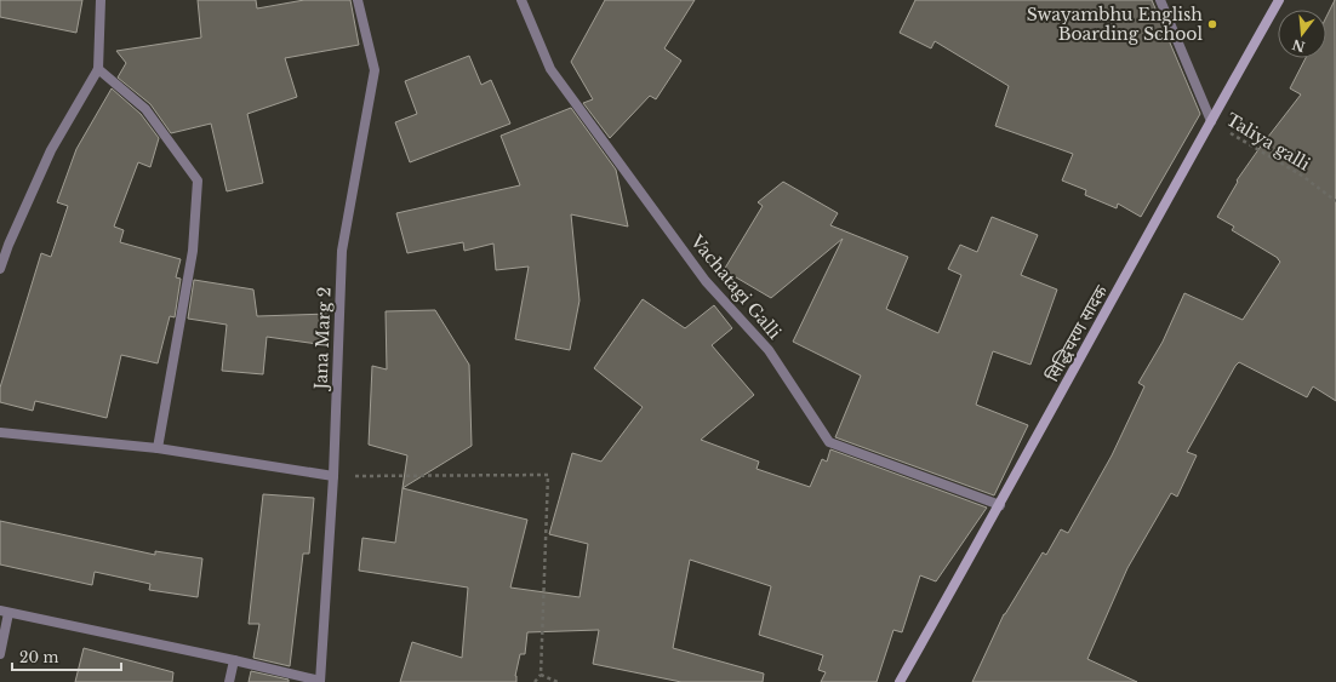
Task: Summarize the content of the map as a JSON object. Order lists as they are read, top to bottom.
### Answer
{
  "streets": {
    "main road": ["सिद्धिचरण सादक"],
    "street": ["Vachatagi Galli", "Jana Marg 2"],
    "path": ["Taliya galli"]
  },
  "crossings": [
    ["Taliya galli", "सिद्धिचरण सादक"],
    ["Vachatagi Galli", "सिद्धिचरण सादक"]
  ],
  "places": ["Swayambhu English Boarding School"],
  "scale_bar": "20 m",
  "north": "bottom"
}
